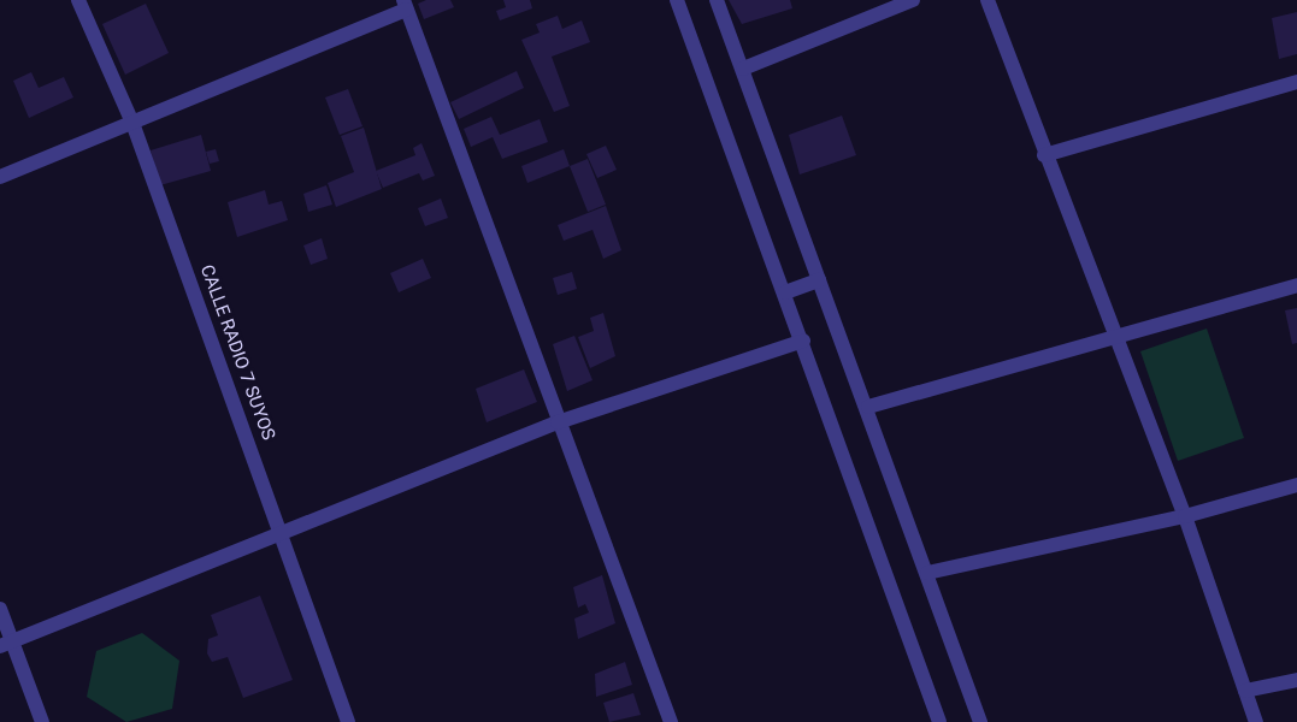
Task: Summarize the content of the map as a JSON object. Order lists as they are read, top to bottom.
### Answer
{
  "streets": {
    "street": ["CALLE RADIO 7 SUYOS"]
  }
}
